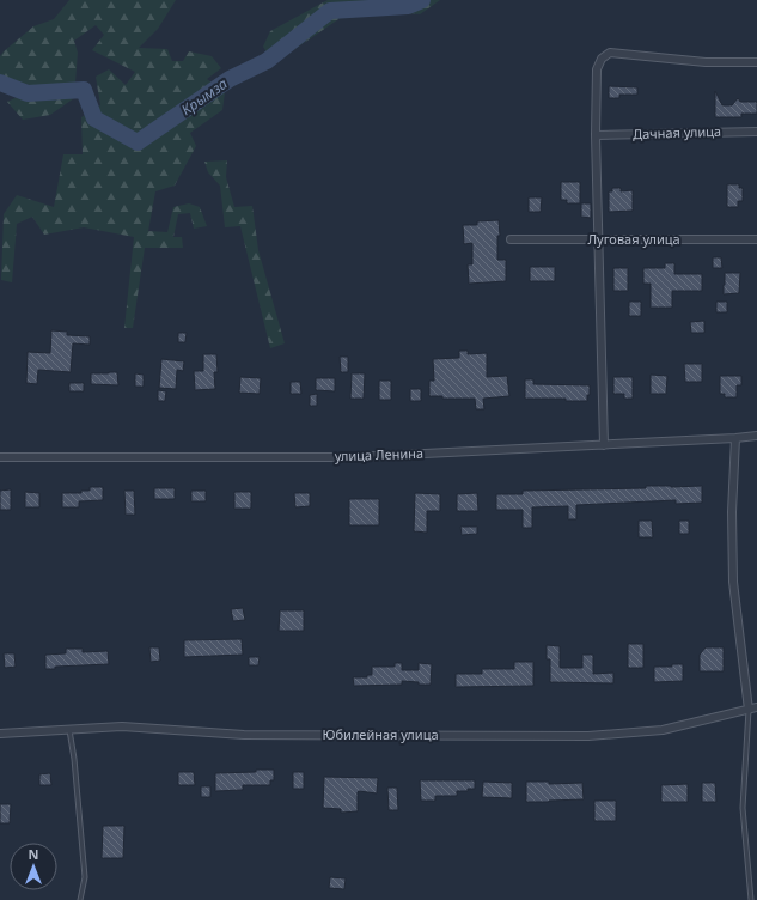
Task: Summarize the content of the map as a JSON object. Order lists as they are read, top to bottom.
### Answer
{
  "streets": {
    "street": [
      "Дачная улица",
      "Луговая улица",
      "улица Ленина",
      "Юбилейная улица"
    ]
  },
  "water": ["Крымза"],
  "north": "top"
}
